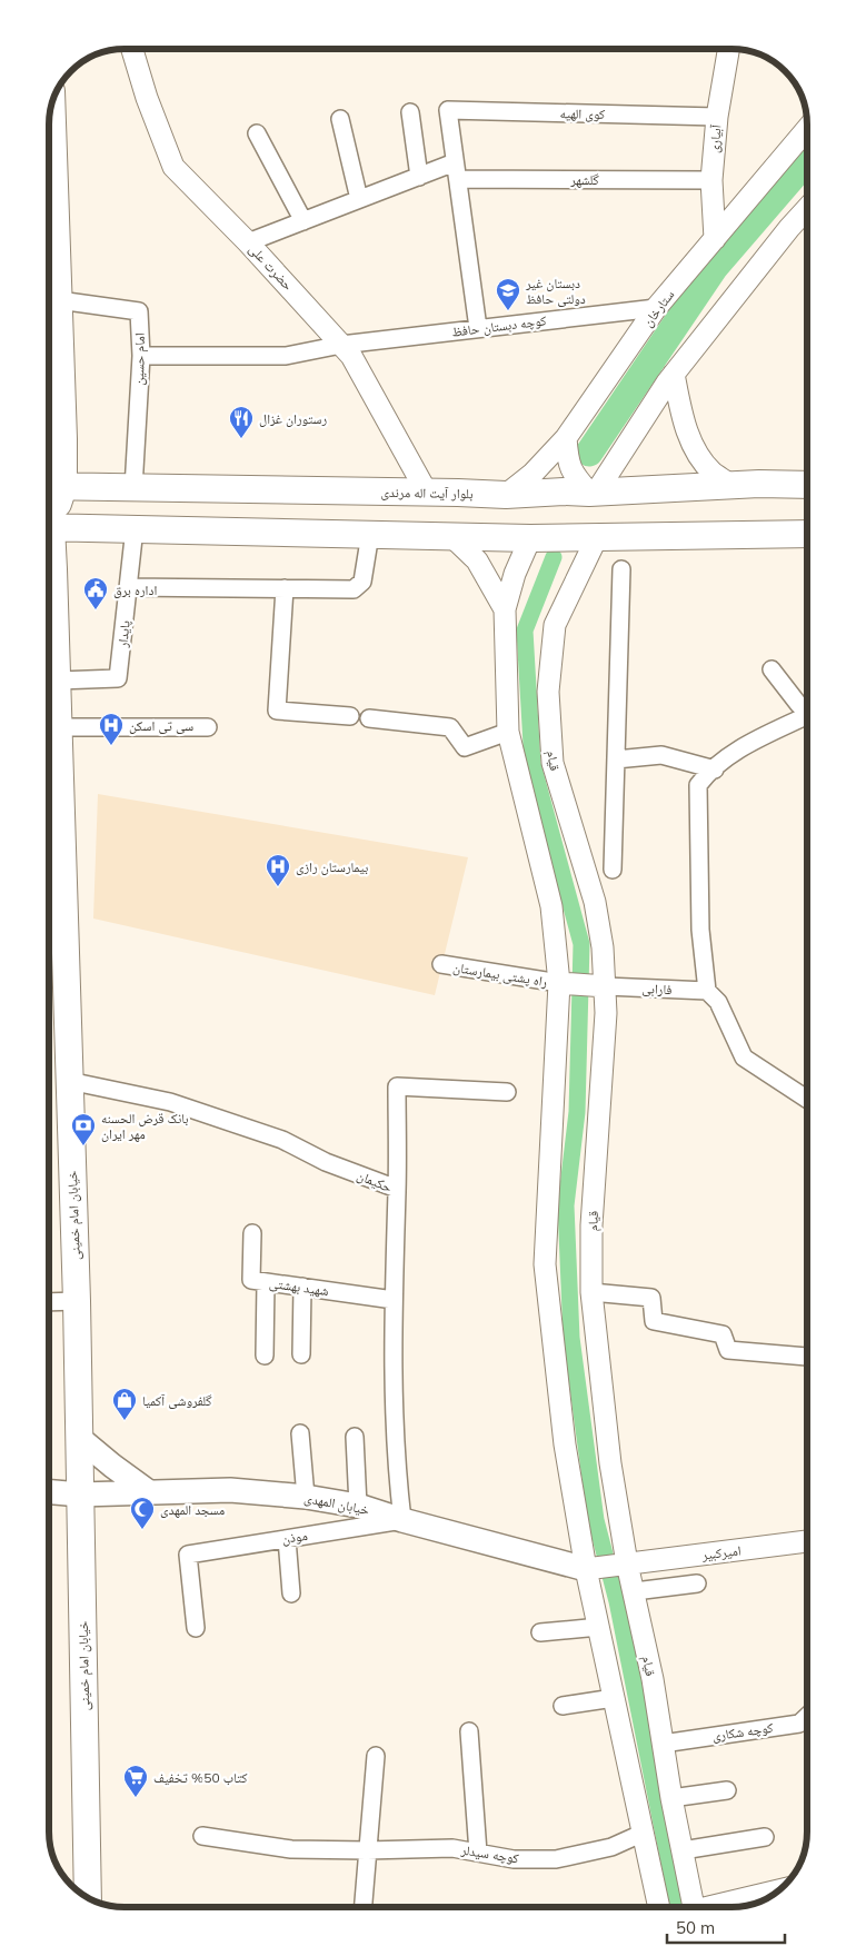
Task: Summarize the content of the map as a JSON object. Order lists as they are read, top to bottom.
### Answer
{
  "streets": {
    "main road": ["بلوار آیت اله مرندی", "خیابان امام خمینی", "خیابان المهدی"],
    "street": [
      "کوی الهیه",
      "آبیاری",
      "گلشهر",
      "حضرت علی",
      "ستارخان",
      "کوچه دبستان حافظ",
      "امام حسین",
      "پایدار",
      "قیام",
      "راه پشتی بیمارستان",
      "فارابی",
      "حکیمان",
      "شهید بهشتی",
      "موذن",
      "امیرکبیر",
      "کوچه شکاری",
      "کوچه سیدلر"
    ]
  },
  "crossings": [
    ["کوی الهیه", "آبیاری"],
    ["کوی الهیه", "گلشهر"],
    ["آبیاری", "گلشهر"],
    ["آبیاری", "ستارخان"],
    ["گلشهر", "حضرت علی"],
    ["حضرت علی", "کوچه دبستان حافظ"],
    ["حضرت علی", "بلوار آیت اله مرندی"],
    ["ستارخان", "کوچه دبستان حافظ"],
    ["ستارخان", "بلوار آیت اله مرندی"],
    ["کوچه دبستان حافظ", "امام حسین"],
    ["امام حسین", "بلوار آیت اله مرندی"],
    ["پایدار", "خیابان امام خمینی"],
    ["قیام", "فارابی"],
    ["قیام", "امیرکبیر"],
    ["قیام", "کوچه شکاری"],
    ["حکیمان", "خیابان امام خمینی"],
    ["حکیمان", "شهید بهشتی"],
    ["حکیمان", "خیابان المهدی"],
    ["حکیمان", "موذن"],
    ["خیابان امام خمینی", "خیابان المهدی"],
    ["خیابان المهدی", "موذن"],
    ["خیابان المهدی", "امیرکبیر"]
  ],
  "places": {
    "school or university": ["دبستان غیر دولتی حافظ"],
    "restaurant": ["رستوران غزال"],
    "public building": ["اداره برق"],
    "hospital": ["سی تی اسکن", "بیمارستان رازی"],
    "bank": ["بانک قرض الحسنه مهر ایران"],
    "shop": ["گلفروشی آکمیا"],
    "mosque": ["مسجد المهدی"],
    "supermarket": ["کتاب 50% تخفیف"]
  },
  "scale_bar": "50 m"
}
